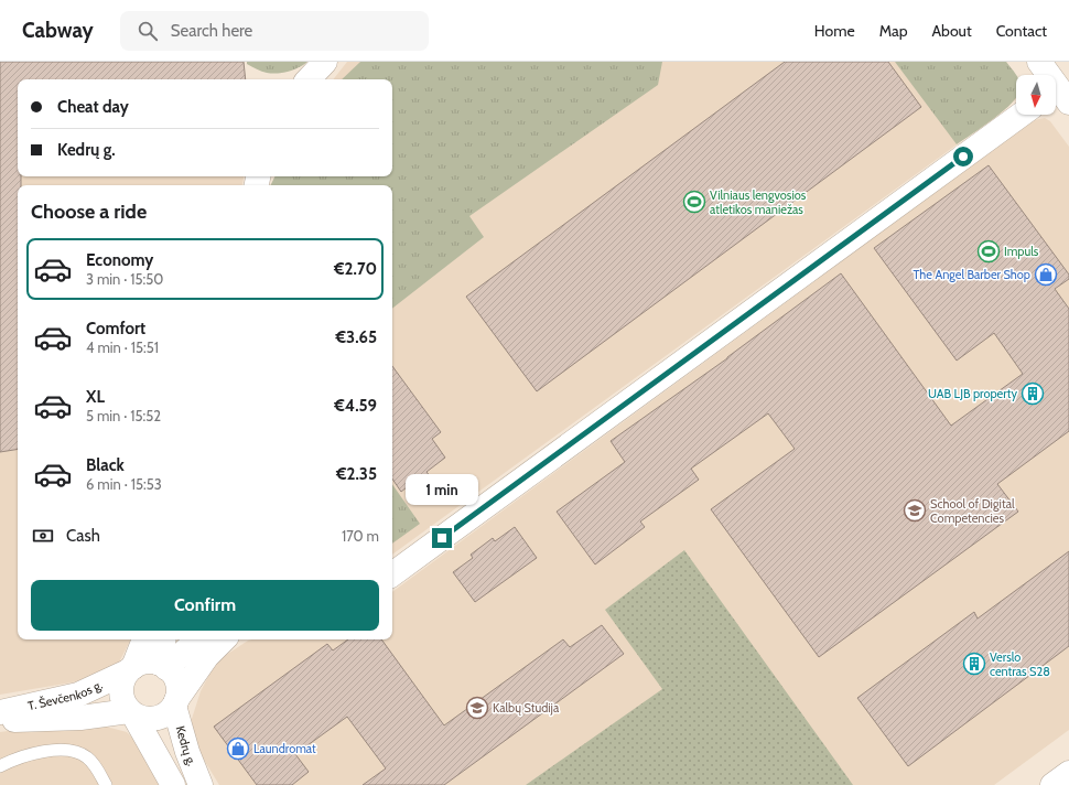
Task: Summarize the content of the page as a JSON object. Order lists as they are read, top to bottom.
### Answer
{
  "streets": {
    "street": ["T. Ševčenkos g.", "Kedrų g."]
  },
  "crossings": [
    ["T. Ševčenkos g.", "Kedrų g."]
  ],
  "places": {
    "sports": ["Vilniaus lengvosios atletikos maniežas", "Impuls"],
    "shop": ["The Angel Barber Shop", "Laundromat"],
    "building": ["UAB LJB property", "Verslo centras S28"],
    "school or university": ["School of Digital Competencies", "Kalbų Studija"]
  },
  "north": "bottom",
  "page": {
    "header": "Cabway",
    "search": "Search here",
    "nav": [
      "Home",
      "Map",
      "About",
      "Contact"
    ],
    "banner": ["Cheat day", "Kedrų g."],
    "heading": "Choose a ride",
    "list": [
      {
        "name": "Economy",
        "note": "3 min · 15:50",
        "value": "€2.70"
      },
      {
        "name": "Comfort",
        "note": "4 min · 15:51",
        "value": "€3.65"
      },
      {
        "name": "XL",
        "note": "5 min · 15:52",
        "value": "€4.59"
      },
      {
        "name": "Black",
        "note": "6 min · 15:53",
        "value": "€2.35"
      }
    ],
    "bubble": "1 min",
    "pay": ["Cash", "170 m"],
    "buttons": "Confirm"
  }
}
